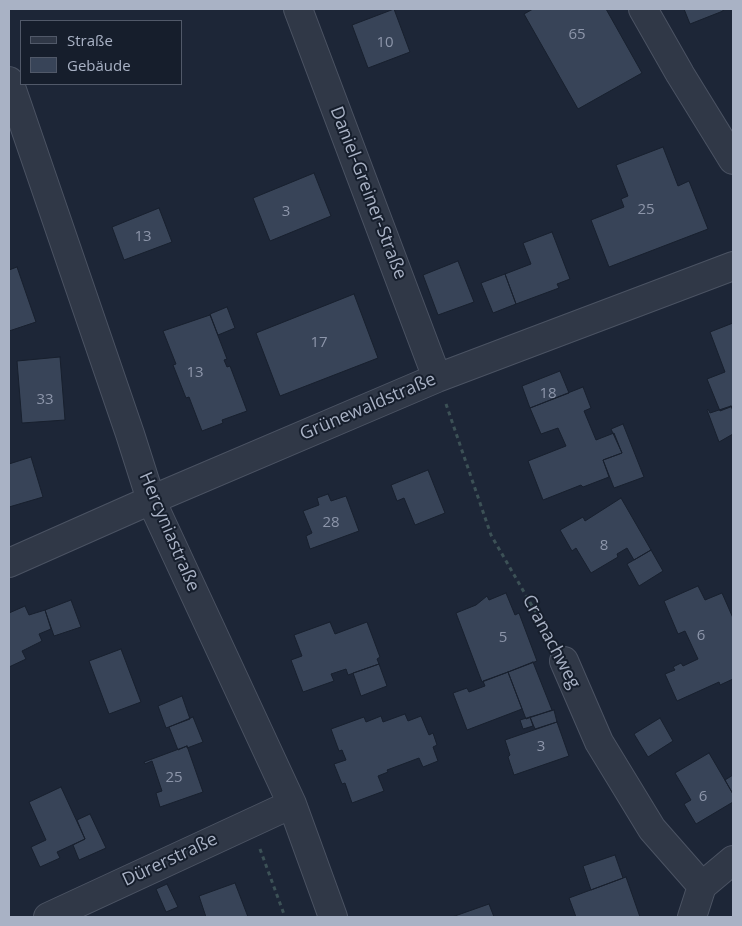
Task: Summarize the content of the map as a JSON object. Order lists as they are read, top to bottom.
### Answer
{
  "streets": {
    "street": [
      "Daniel-Greiner-Straße",
      "Grünewaldstraße",
      "Hercyniastraße",
      "Cranachweg",
      "Dürerstraße"
    ]
  },
  "crossings": [
    ["Daniel-Greiner-Straße", "Grünewaldstraße"],
    ["Daniel-Greiner-Straße", "Cranachweg"],
    ["Grünewaldstraße", "Hercyniastraße"],
    ["Grünewaldstraße", "Cranachweg"],
    ["Hercyniastraße", "Dürerstraße"]
  ],
  "house_numbers": [
    "65",
    "10",
    "25",
    "3",
    "13",
    "17",
    "13",
    "18",
    "33",
    "28",
    "8",
    "6",
    "5",
    "3",
    "25",
    "6"
  ],
  "legend": ["Straße", "Gebäude"]
}
